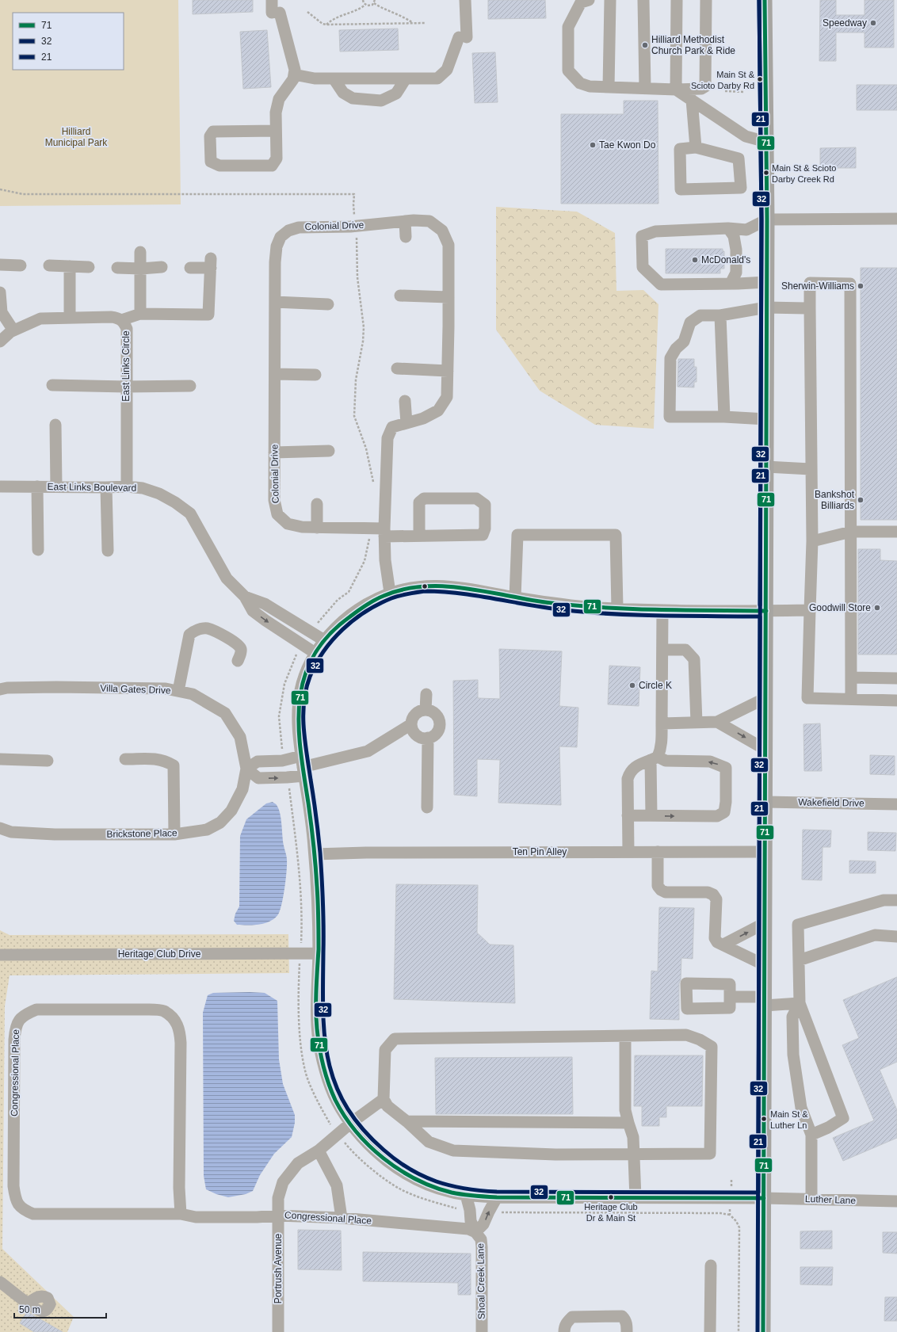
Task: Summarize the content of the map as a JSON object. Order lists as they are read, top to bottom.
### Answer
{
  "streets": {
    "street": [
      "Colonial Drive",
      "East Links Circle",
      "East Links Boulevard",
      "Villa Gates Drive",
      "Wakefield Drive",
      "Brickstone Place",
      "Ten Pin Alley",
      "Heritage Club Drive",
      "Congressional Place",
      "Luther Lane",
      "Portrush Avenue",
      "Shoal Creek Lane"
    ]
  },
  "crossings": [
    ["East Links Circle", "East Links Boulevard"],
    ["Villa Gates Drive", "Brickstone Place"],
    ["Congressional Place", "Portrush Avenue"],
    ["Congressional Place", "Shoal Creek Lane"]
  ],
  "parks": ["Hilliard Municipal Park"],
  "places": [
    "Speedway",
    "Hilliard Methodist Church Park & Ride",
    "Main St & Scioto Darby Rd",
    "Tae Kwon Do",
    "Main St & Scioto Darby Creek Rd",
    "McDonald's",
    "Sherwin-Williams",
    "Bankshot Billiards",
    "Goodwill Store",
    "Circle K",
    "Main St & Luther Ln",
    "Heritage Club Dr & Main St"
  ],
  "lines": ["transit line 71", "transit line 32", "transit line 21"],
  "legend": ["71", "32", "21"],
  "scale_bar": "50 m"
}
